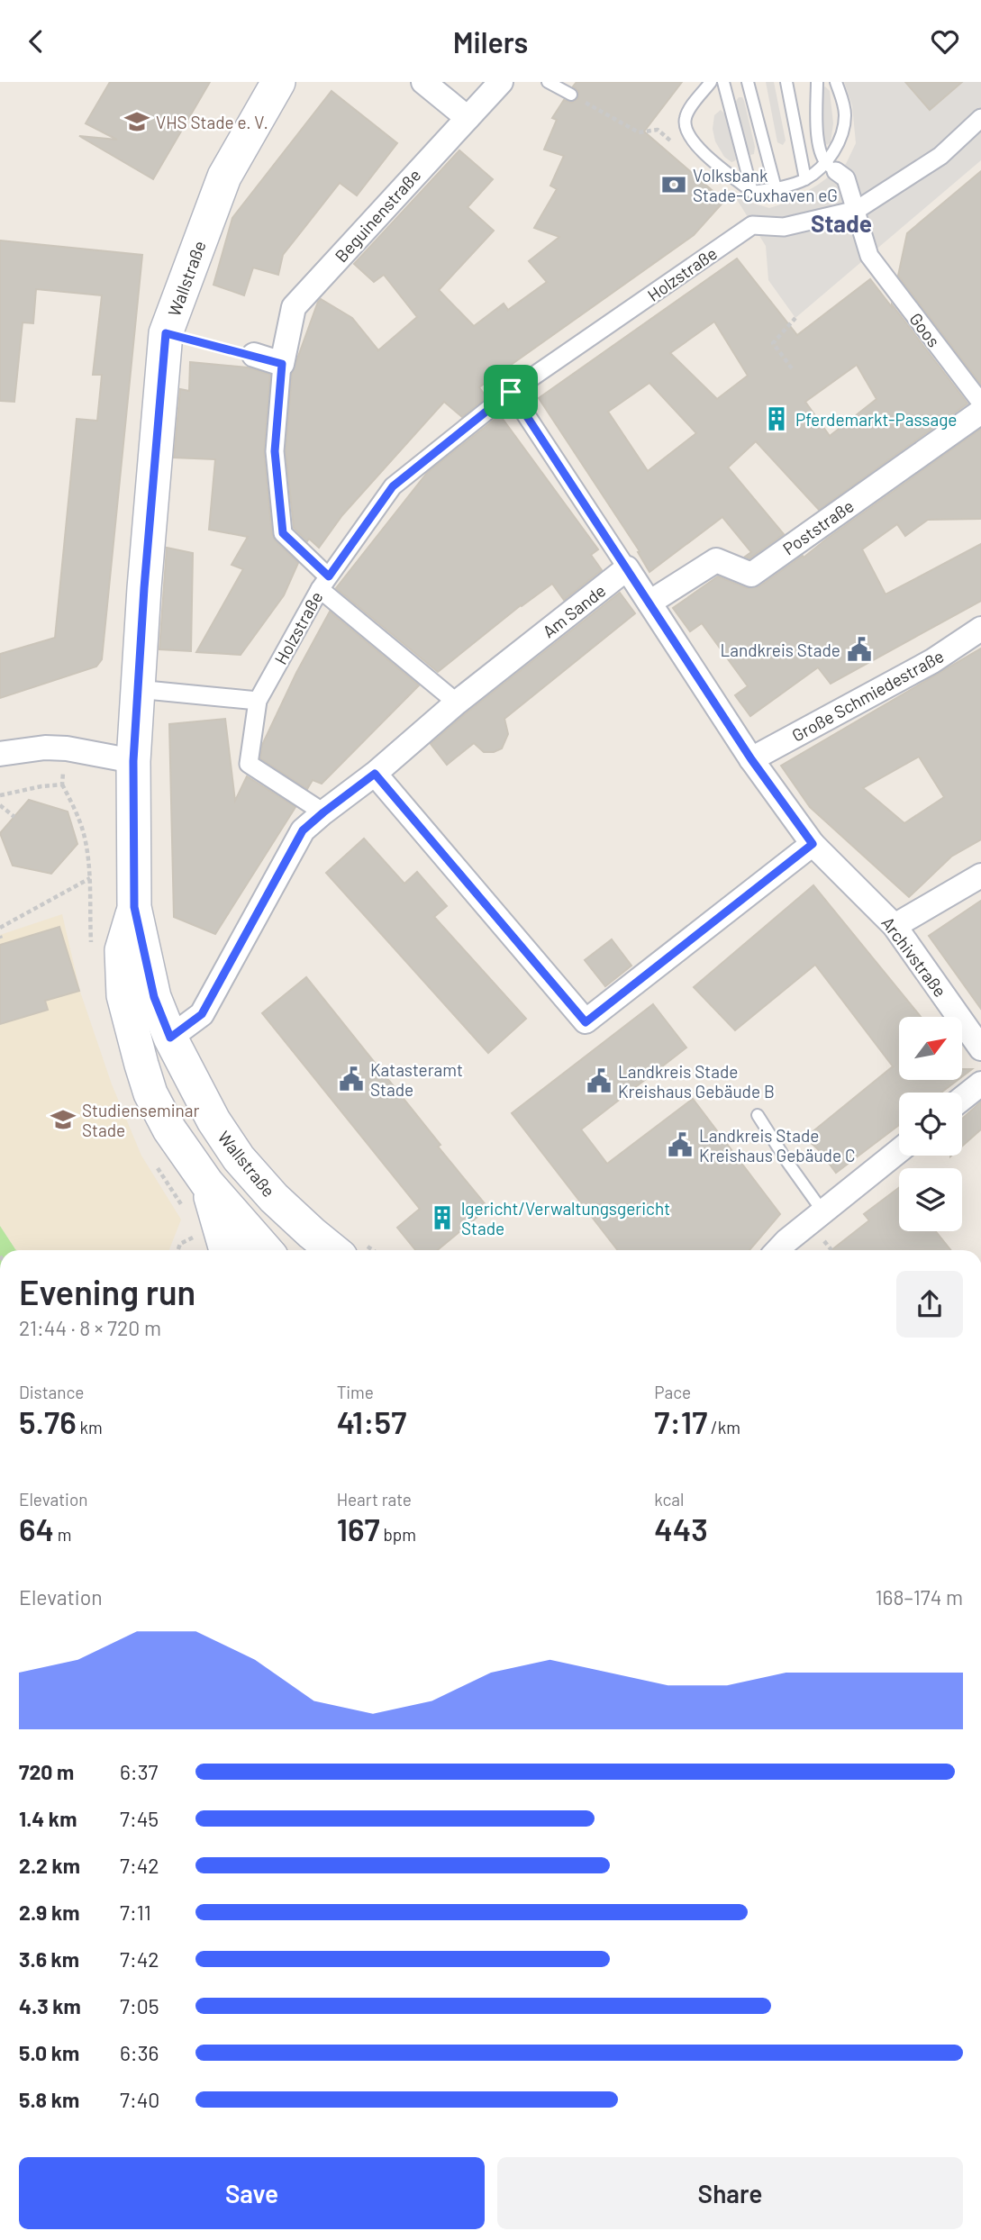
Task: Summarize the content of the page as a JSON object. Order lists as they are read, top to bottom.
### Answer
{
  "streets": {
    "main road": ["Wallstraße"],
    "street": [
      "Beguinenstraße",
      "Holzstraße",
      "Goos",
      "Poststraße",
      "Am Sande",
      "Große Schmiedestraße",
      "Archivstraße"
    ]
  },
  "crossings": [
    ["Beguinenstraße", "Holzstraße"],
    ["Beguinenstraße", "Am Sande"],
    ["Holzstraße", "Goos"],
    ["Holzstraße", "Am Sande"],
    ["Wallstraße", "Am Sande"]
  ],
  "districts": ["Stade"],
  "places": {
    "school or university": ["VHS Stade e. V.", "Studienseminar Stade"],
    "bank": ["Volksbank Stade-Cuxhaven eG"],
    "building": ["Pferdemarkt-Passage", "lgericht/Verwaltungsgericht Stade"],
    "public building": [
      "Landkreis Stade",
      "Katasteramt Stade",
      "Landkreis Stade Kreishaus Gebäude B",
      "Landkreis Stade Kreishaus Gebäude C"
    ]
  },
  "north": "top right",
  "page": {
    "header": "Milers",
    "heading": ["Evening run", "21:44 · 8 × 720 m"],
    "stats": [
      ["Distance", "5.76 km"],
      ["Time", "41:57"],
      ["Pace", "7:17 /km"],
      ["Elevation", "64 m"],
      ["Heart rate", "167 bpm"],
      ["kcal", "443"]
    ],
    "chart": ["Elevation", "168–174 m"],
    "list": [
      {
        "name": "720 m",
        "note": "6:37"
      },
      {
        "name": "1.4 km",
        "note": "7:45"
      },
      {
        "name": "2.2 km",
        "note": "7:42"
      },
      {
        "name": "2.9 km",
        "note": "7:11"
      },
      {
        "name": "3.6 km",
        "note": "7:42"
      },
      {
        "name": "4.3 km",
        "note": "7:05"
      },
      {
        "name": "5.0 km",
        "note": "6:36"
      },
      {
        "name": "5.8 km",
        "note": "7:40"
      }
    ],
    "buttons": ["Save", "Share"]
  }
}
